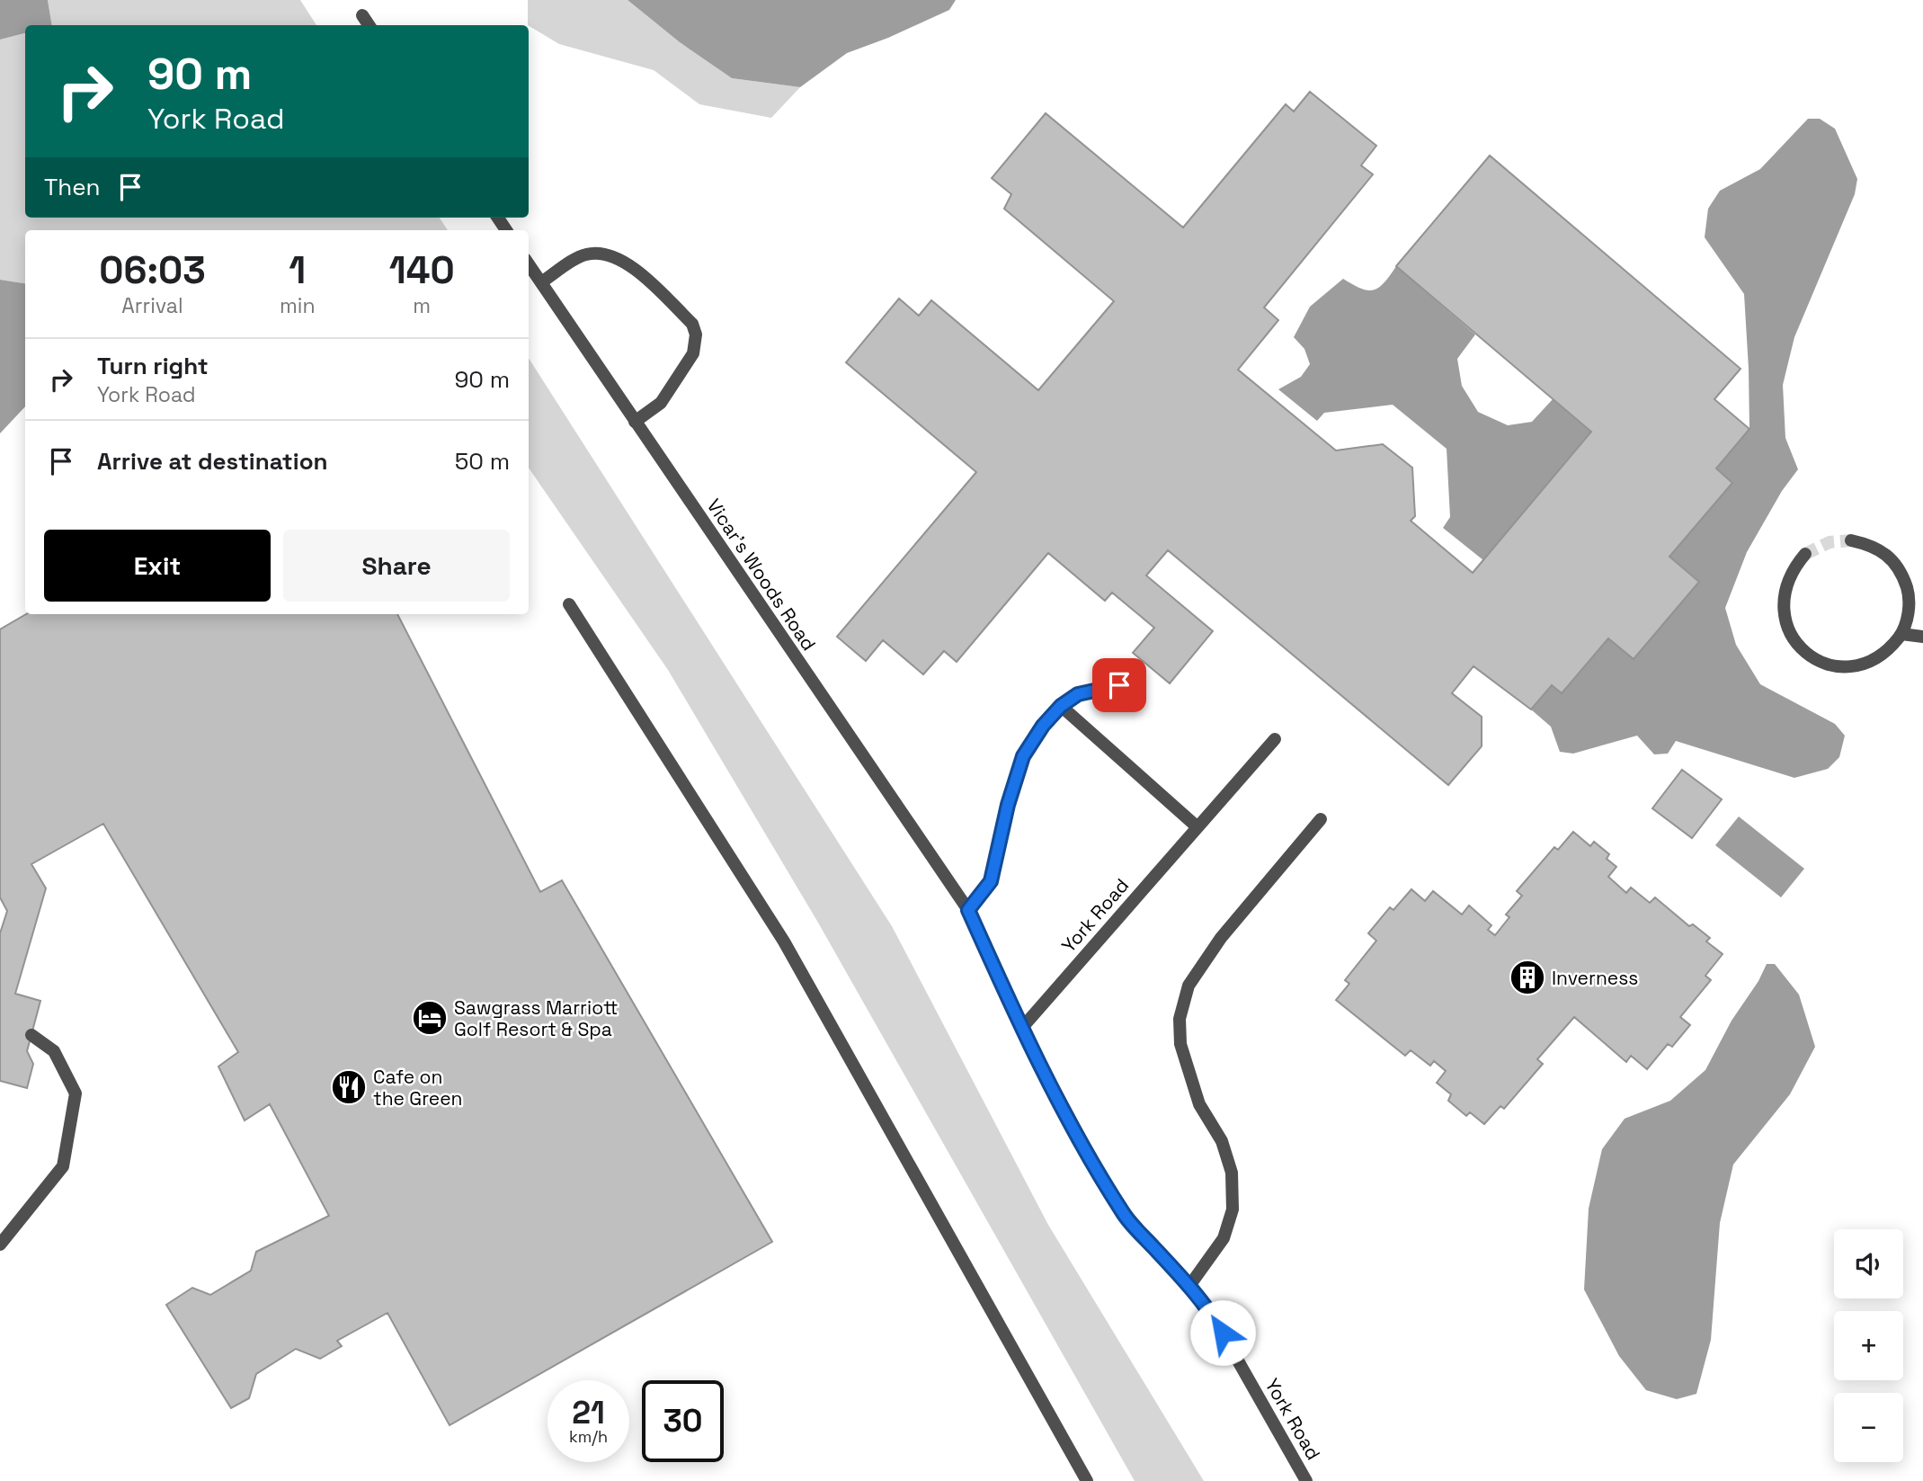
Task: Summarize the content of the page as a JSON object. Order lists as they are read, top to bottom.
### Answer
{
  "streets": {
    "street": ["Vicar's Woods Road", "York Road"]
  },
  "crossings": [
    ["Vicar's Woods Road", "York Road"]
  ],
  "places": {
    "building": ["Inverness"],
    "hotel": ["Sawgrass Marriott Golf Resort & Spa"],
    "restaurant": ["Cafe on the Green"]
  },
  "page": {
    "turn": ["90 m", "York Road"],
    "then": "Then",
    "eta": [
      "06:03",
      "Arrival",
      "1",
      "min",
      "140",
      "m"
    ],
    "list": [
      {
        "name": "Turn right",
        "note": "York Road",
        "value": "90 m"
      },
      {
        "name": "Arrive at destination",
        "value": "50 m"
      }
    ],
    "buttons": ["Exit", "Share"],
    "map_buttons": ["+", "−"],
    "speed": "21 km/h",
    "limit": "30"
  }
}
